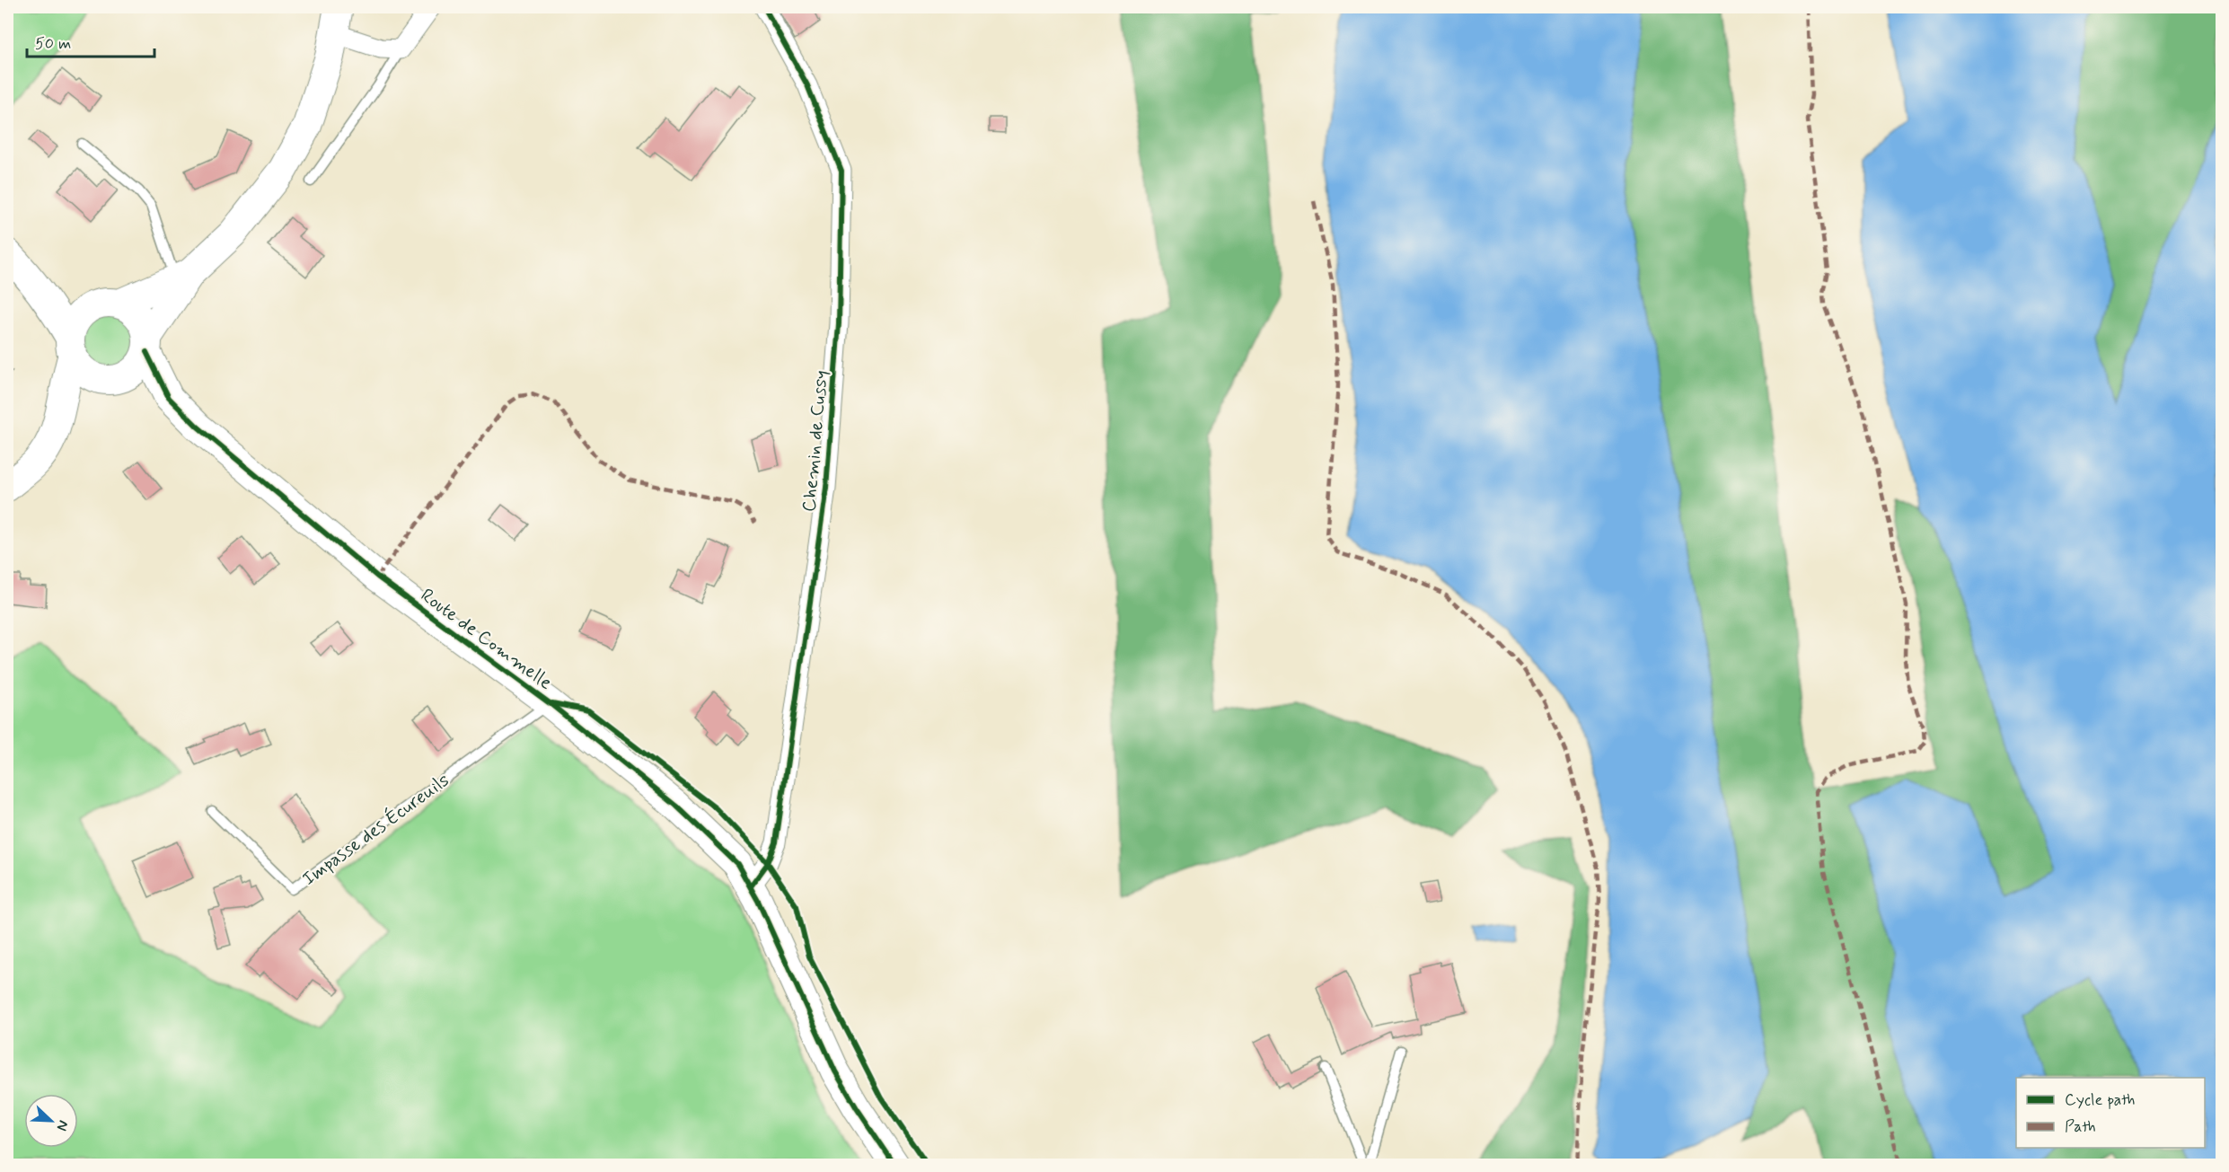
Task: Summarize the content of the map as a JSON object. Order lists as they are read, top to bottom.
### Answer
{
  "streets": {
    "street": ["Chemin de Cussy", "Route de Commelle"],
    "lane": ["Impasse des Écureuils"]
  },
  "crossings": [
    ["Chemin de Cussy", "Route de Commelle"],
    ["Route de Commelle", "Impasse des Écureuils"]
  ],
  "legend": ["Cycle path", "Path"],
  "scale_bar": "50 m",
  "north": "bottom right"
}
